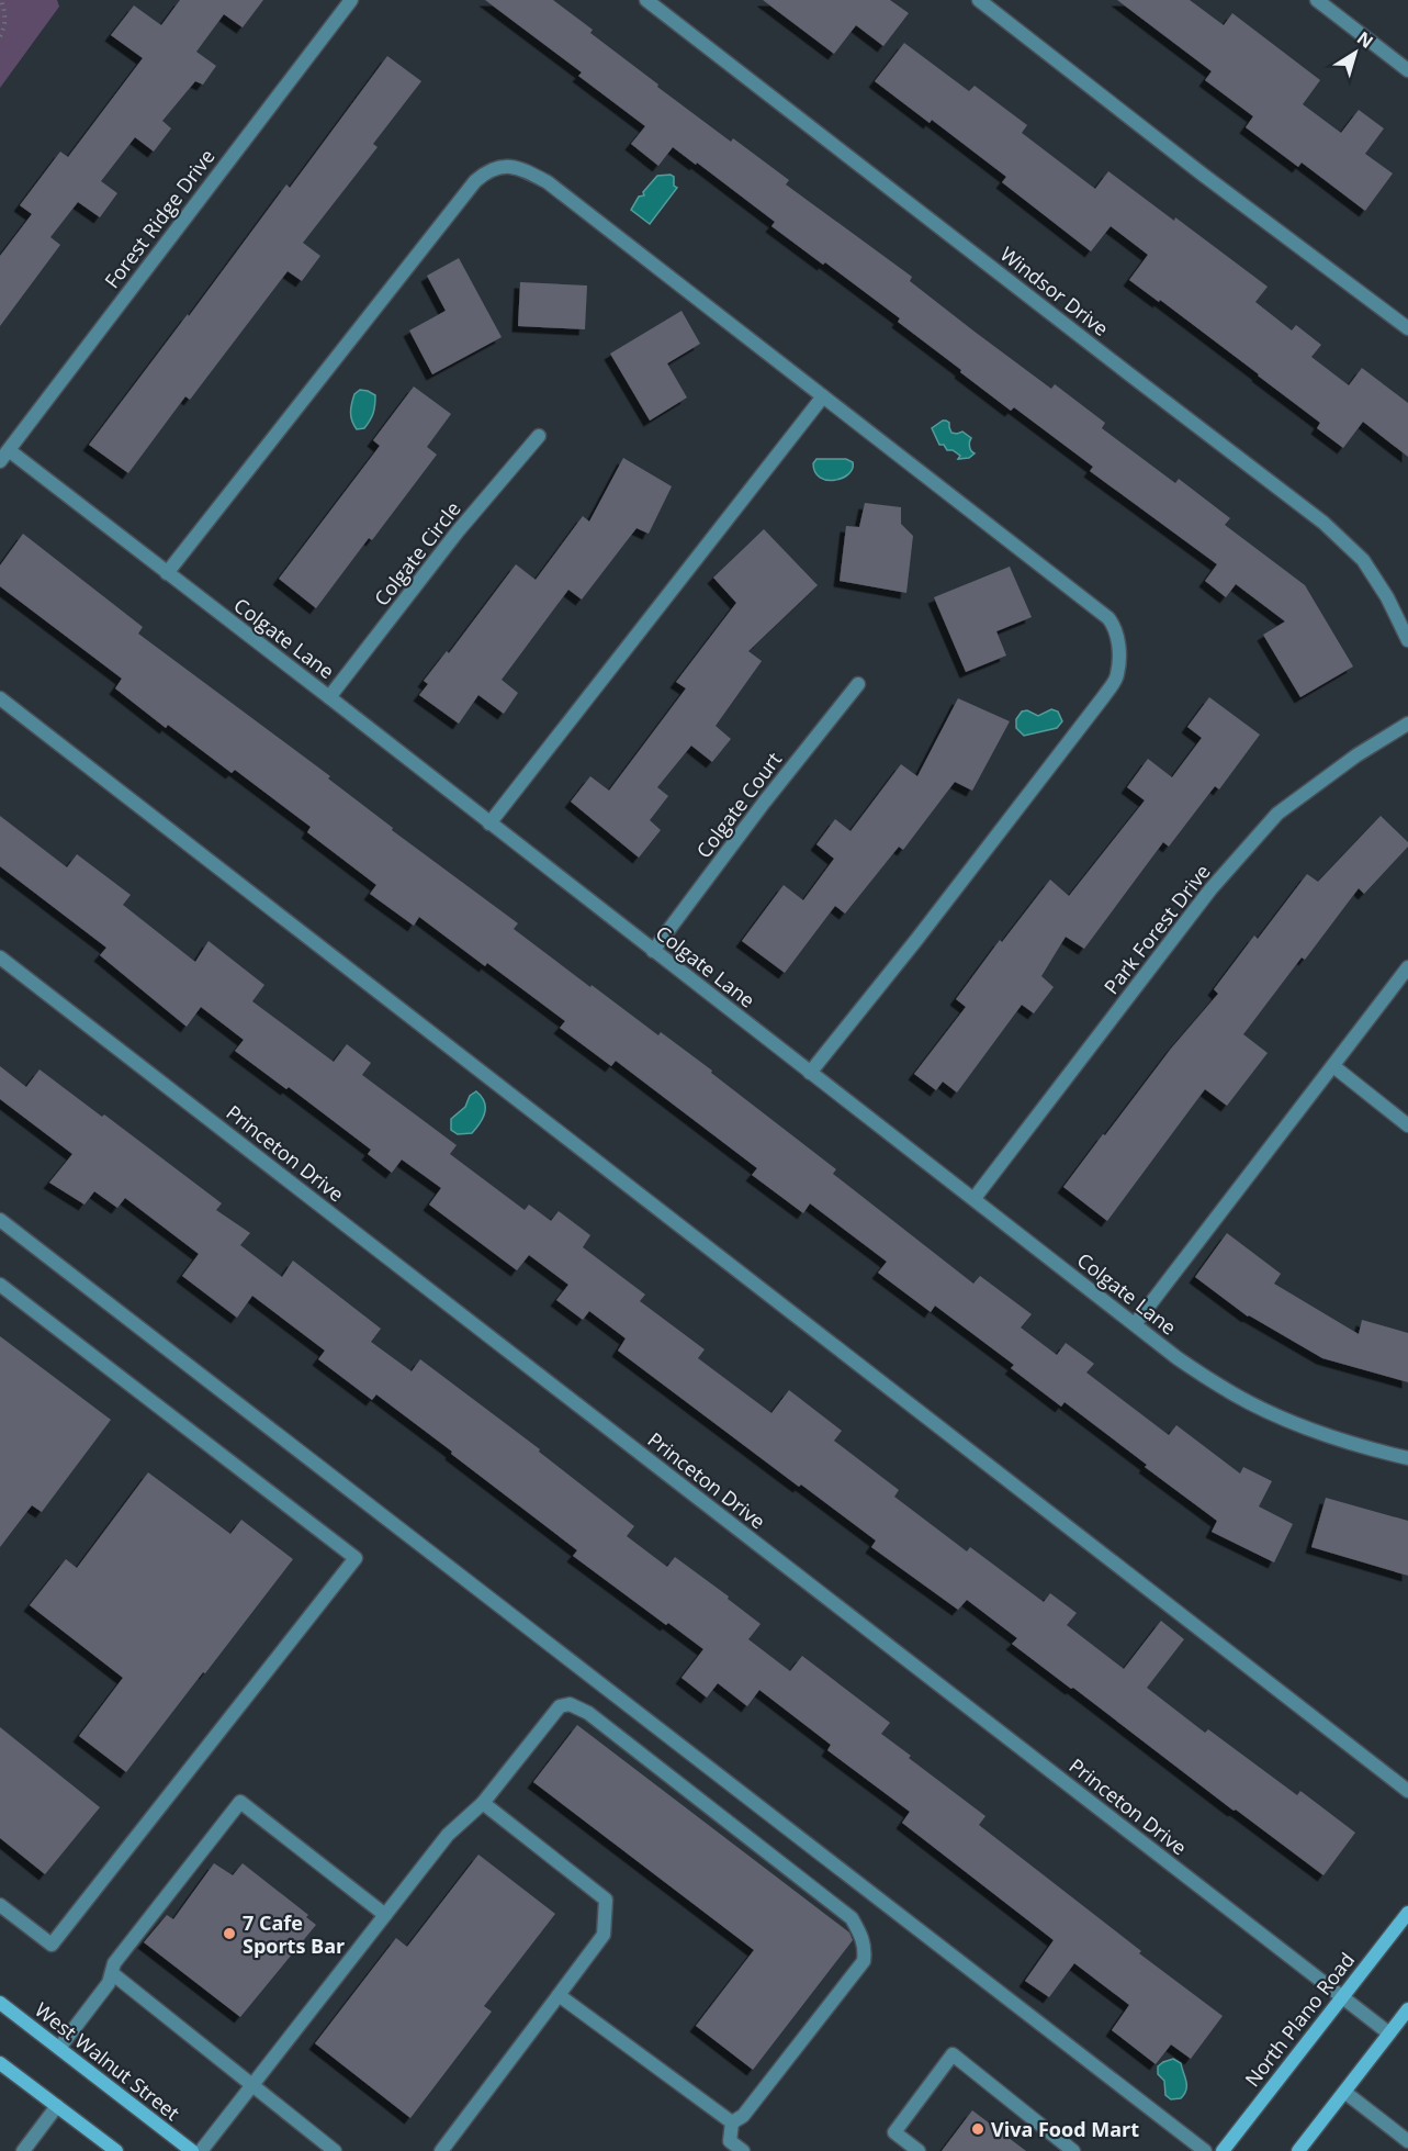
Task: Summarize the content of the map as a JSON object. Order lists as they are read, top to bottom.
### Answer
{
  "streets": {
    "main road": ["North Plano Road", "West Walnut Street"],
    "street": [
      "Forest Ridge Drive",
      "Windsor Drive",
      "Colgate Circle",
      "Colgate Lane",
      "Colgate Court",
      "Park Forest Drive",
      "Princeton Drive"
    ]
  },
  "crossings": [
    ["Forest Ridge Drive", "Colgate Lane"],
    ["Colgate Circle", "Colgate Lane"],
    ["Colgate Lane", "Colgate Court"],
    ["Colgate Lane", "Park Forest Drive"],
    ["Princeton Drive", "North Plano Road"]
  ],
  "places": ["7 Cafe Sports Bar", "Viva Food Mart"],
  "north": "top right"
}
